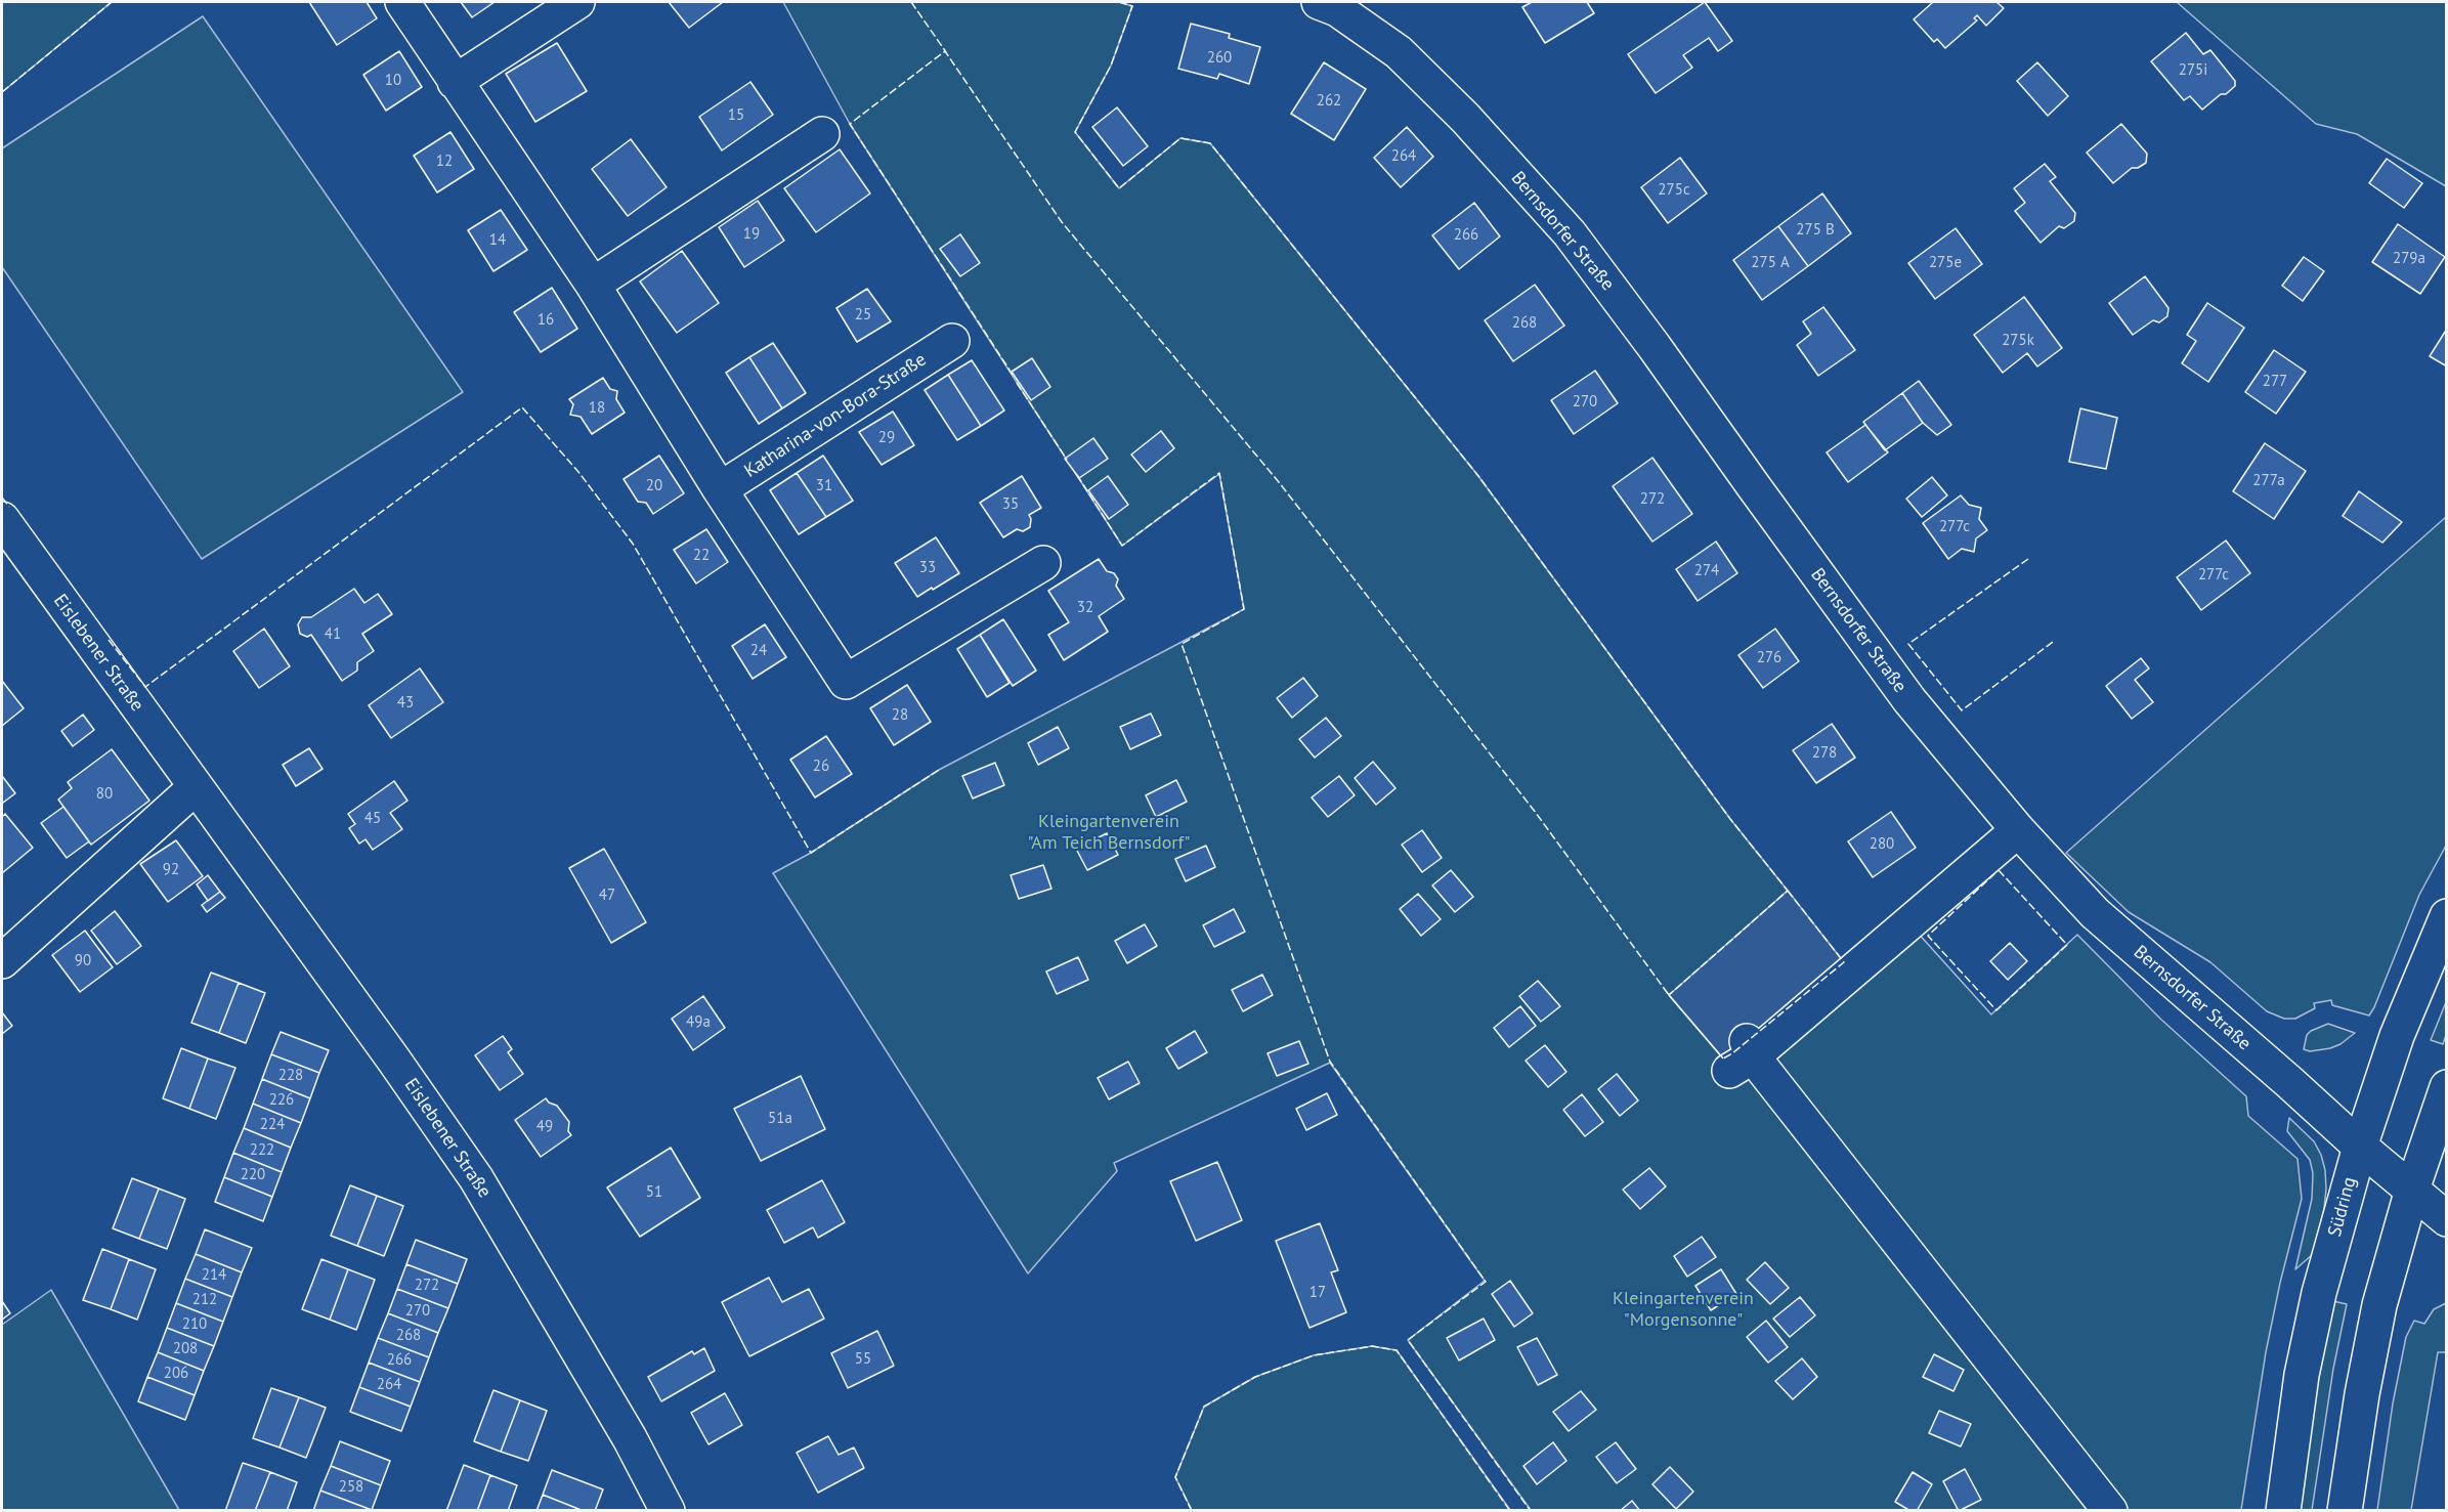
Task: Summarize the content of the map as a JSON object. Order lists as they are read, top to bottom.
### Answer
{
  "streets": {
    "street": [
      "Bernsdorfer Straße",
      "Katharina-von-Bora-Straße",
      "Eislebener Straße",
      "Südring"
    ]
  },
  "crossings": [
    ["Bernsdorfer Straße", "Südring"]
  ],
  "parks": ["Kleingartenverein \"Am Teich Bernsdorf\"", "Kleingartenverein \"Morgensonne\""],
  "house_numbers": [
    "260",
    "275i",
    "10",
    "262",
    "15",
    "264",
    "12",
    "275c",
    "275 B",
    "19",
    "266",
    "14",
    "279a",
    "275 A",
    "275e",
    "25",
    "16",
    "268",
    "275k",
    "277",
    "270",
    "18",
    "29",
    "277a",
    "20",
    "31",
    "272",
    "35",
    "277c",
    "22",
    "33",
    "274",
    "277c",
    "32",
    "41",
    "24",
    "276",
    "43",
    "28",
    "278",
    "26",
    "80",
    "45",
    "280",
    "92",
    "47",
    "90",
    "49a",
    "228",
    "226",
    "51a",
    "224",
    "49",
    "222",
    "220",
    "51",
    "214",
    "272",
    "17",
    "212",
    "270",
    "210",
    "268",
    "208",
    "55",
    "266",
    "206",
    "264",
    "258"
  ]
}
